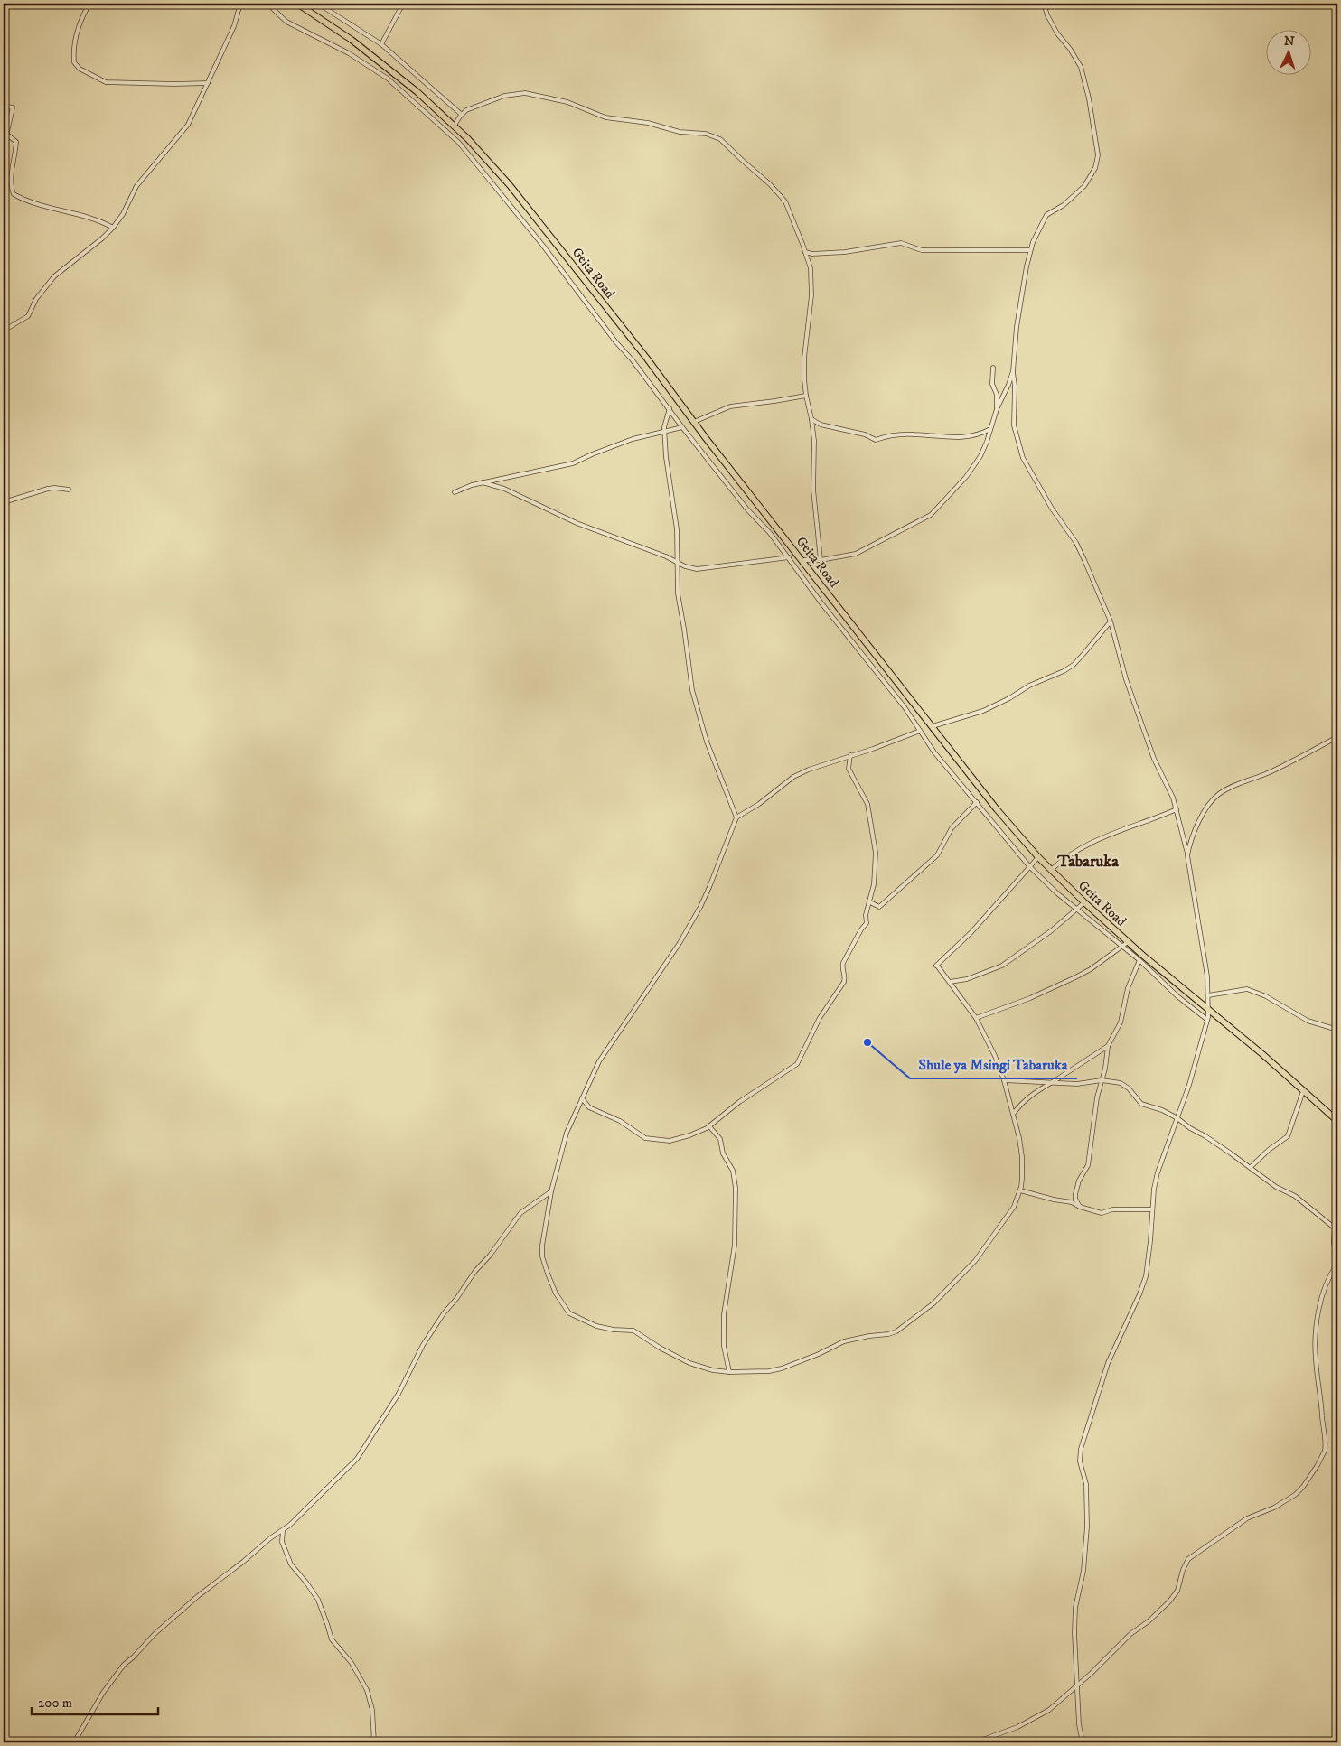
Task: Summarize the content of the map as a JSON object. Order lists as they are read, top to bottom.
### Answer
{
  "streets": {
    "highway": ["Geita Road"]
  },
  "districts": ["Tabaruka"],
  "places": ["Shule ya Msingi Tabaruka"],
  "scale_bar": "200 m",
  "north": "top"
}
